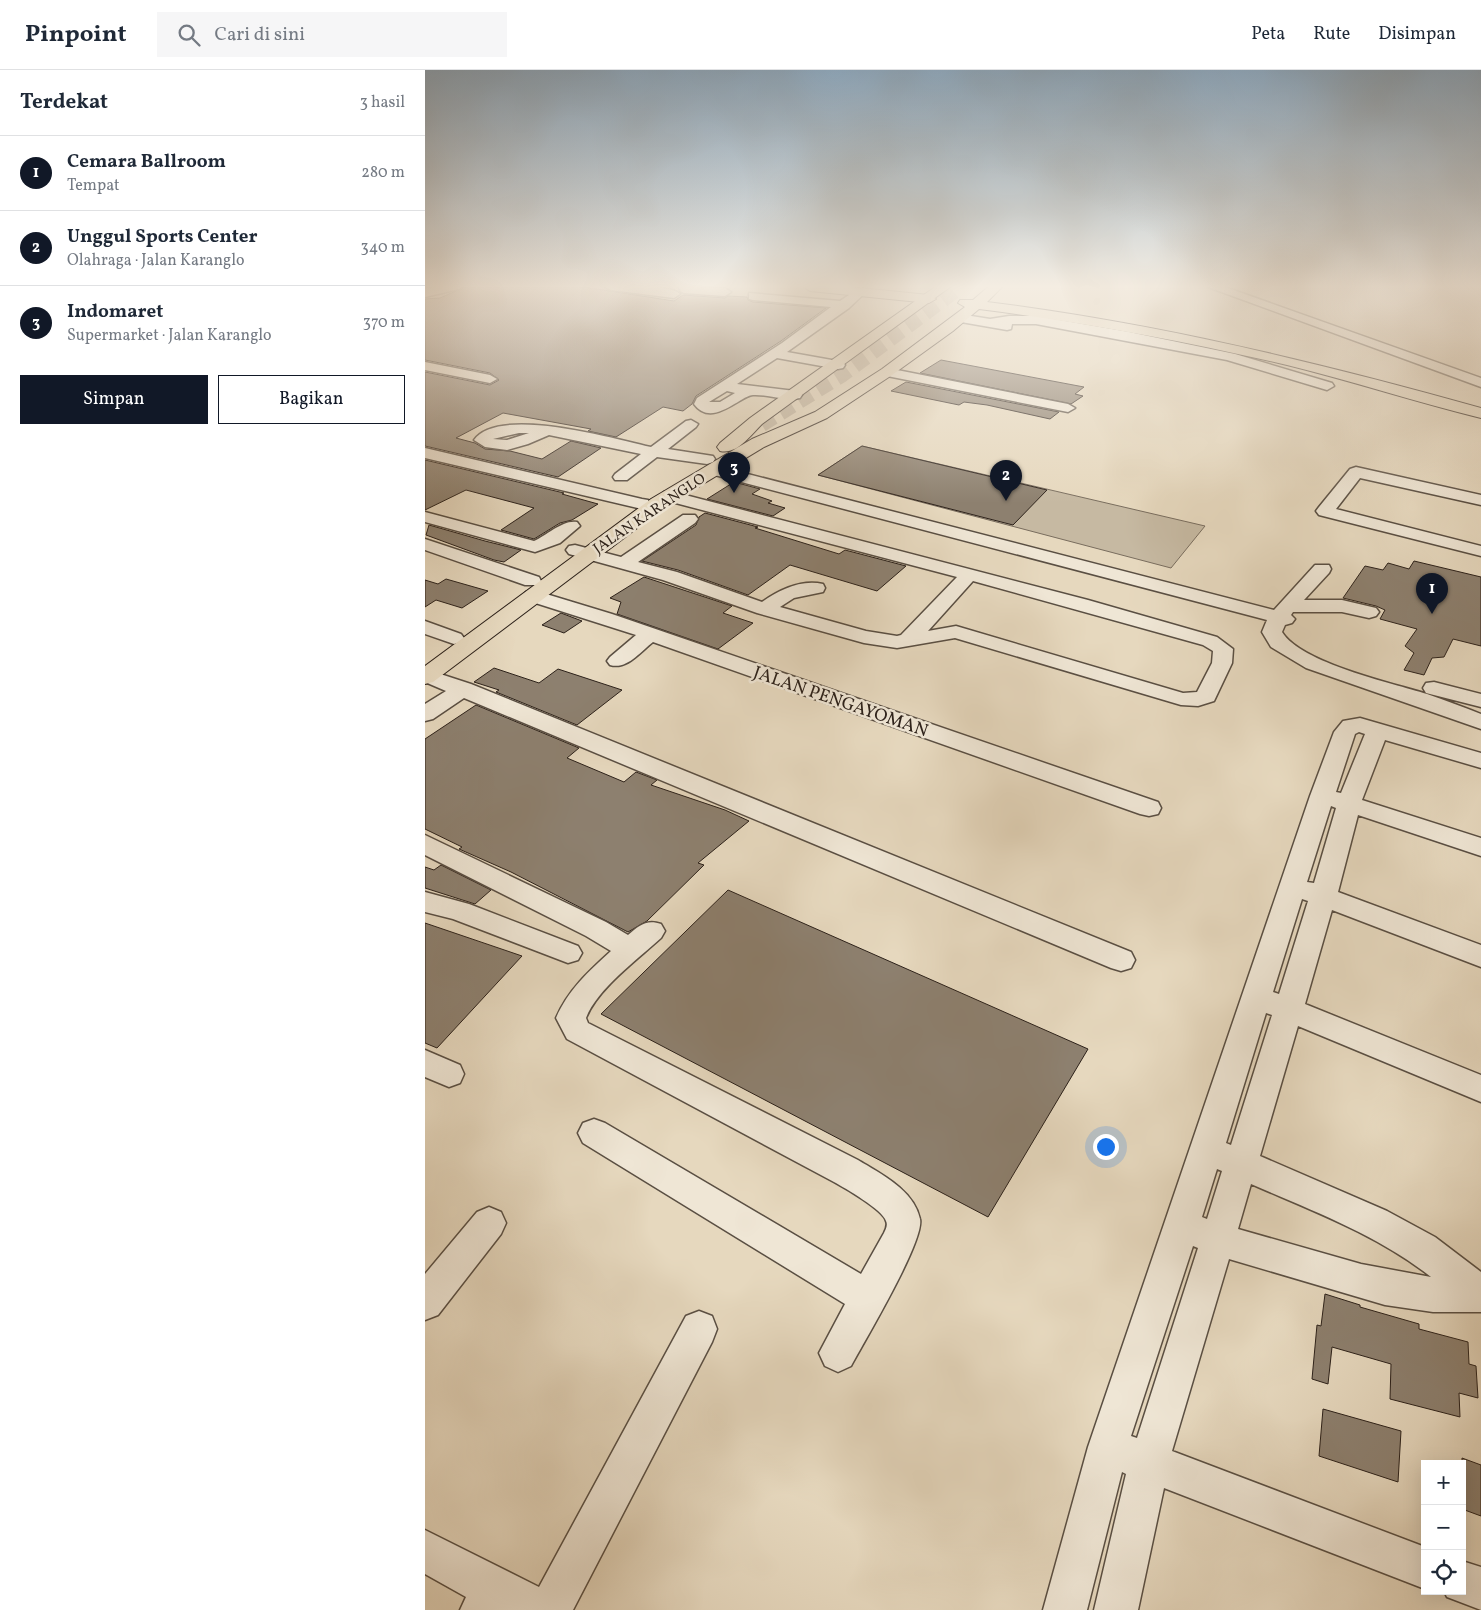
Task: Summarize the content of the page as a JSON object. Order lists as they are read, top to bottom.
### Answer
{
  "streets": {
    "main road": ["JALAN KARANGLO"],
    "street": ["JALAN PENGAYOMAN"]
  },
  "crossings": [
    ["JALAN KARANGLO", "JALAN PENGAYOMAN"]
  ],
  "page": {
    "header": "Pinpoint",
    "search": "Cari di sini",
    "nav": ["Peta", "Rute", "Disimpan"],
    "heading": ["Terdekat", "3 hasil"],
    "list": [
      {
        "mark": "1",
        "name": "Cemara Ballroom",
        "note": "Tempat",
        "value": "280 m"
      },
      {
        "mark": "2",
        "name": "Unggul Sports Center",
        "note": "Olahraga · Jalan Karanglo",
        "value": "340 m"
      },
      {
        "mark": "3",
        "name": "Indomaret",
        "note": "Supermarket · Jalan Karanglo",
        "value": "370 m"
      }
    ],
    "buttons": ["Simpan", "Bagikan"],
    "pins": ["3", "2", "1"],
    "map_buttons": ["+", "−"]
  }
}
